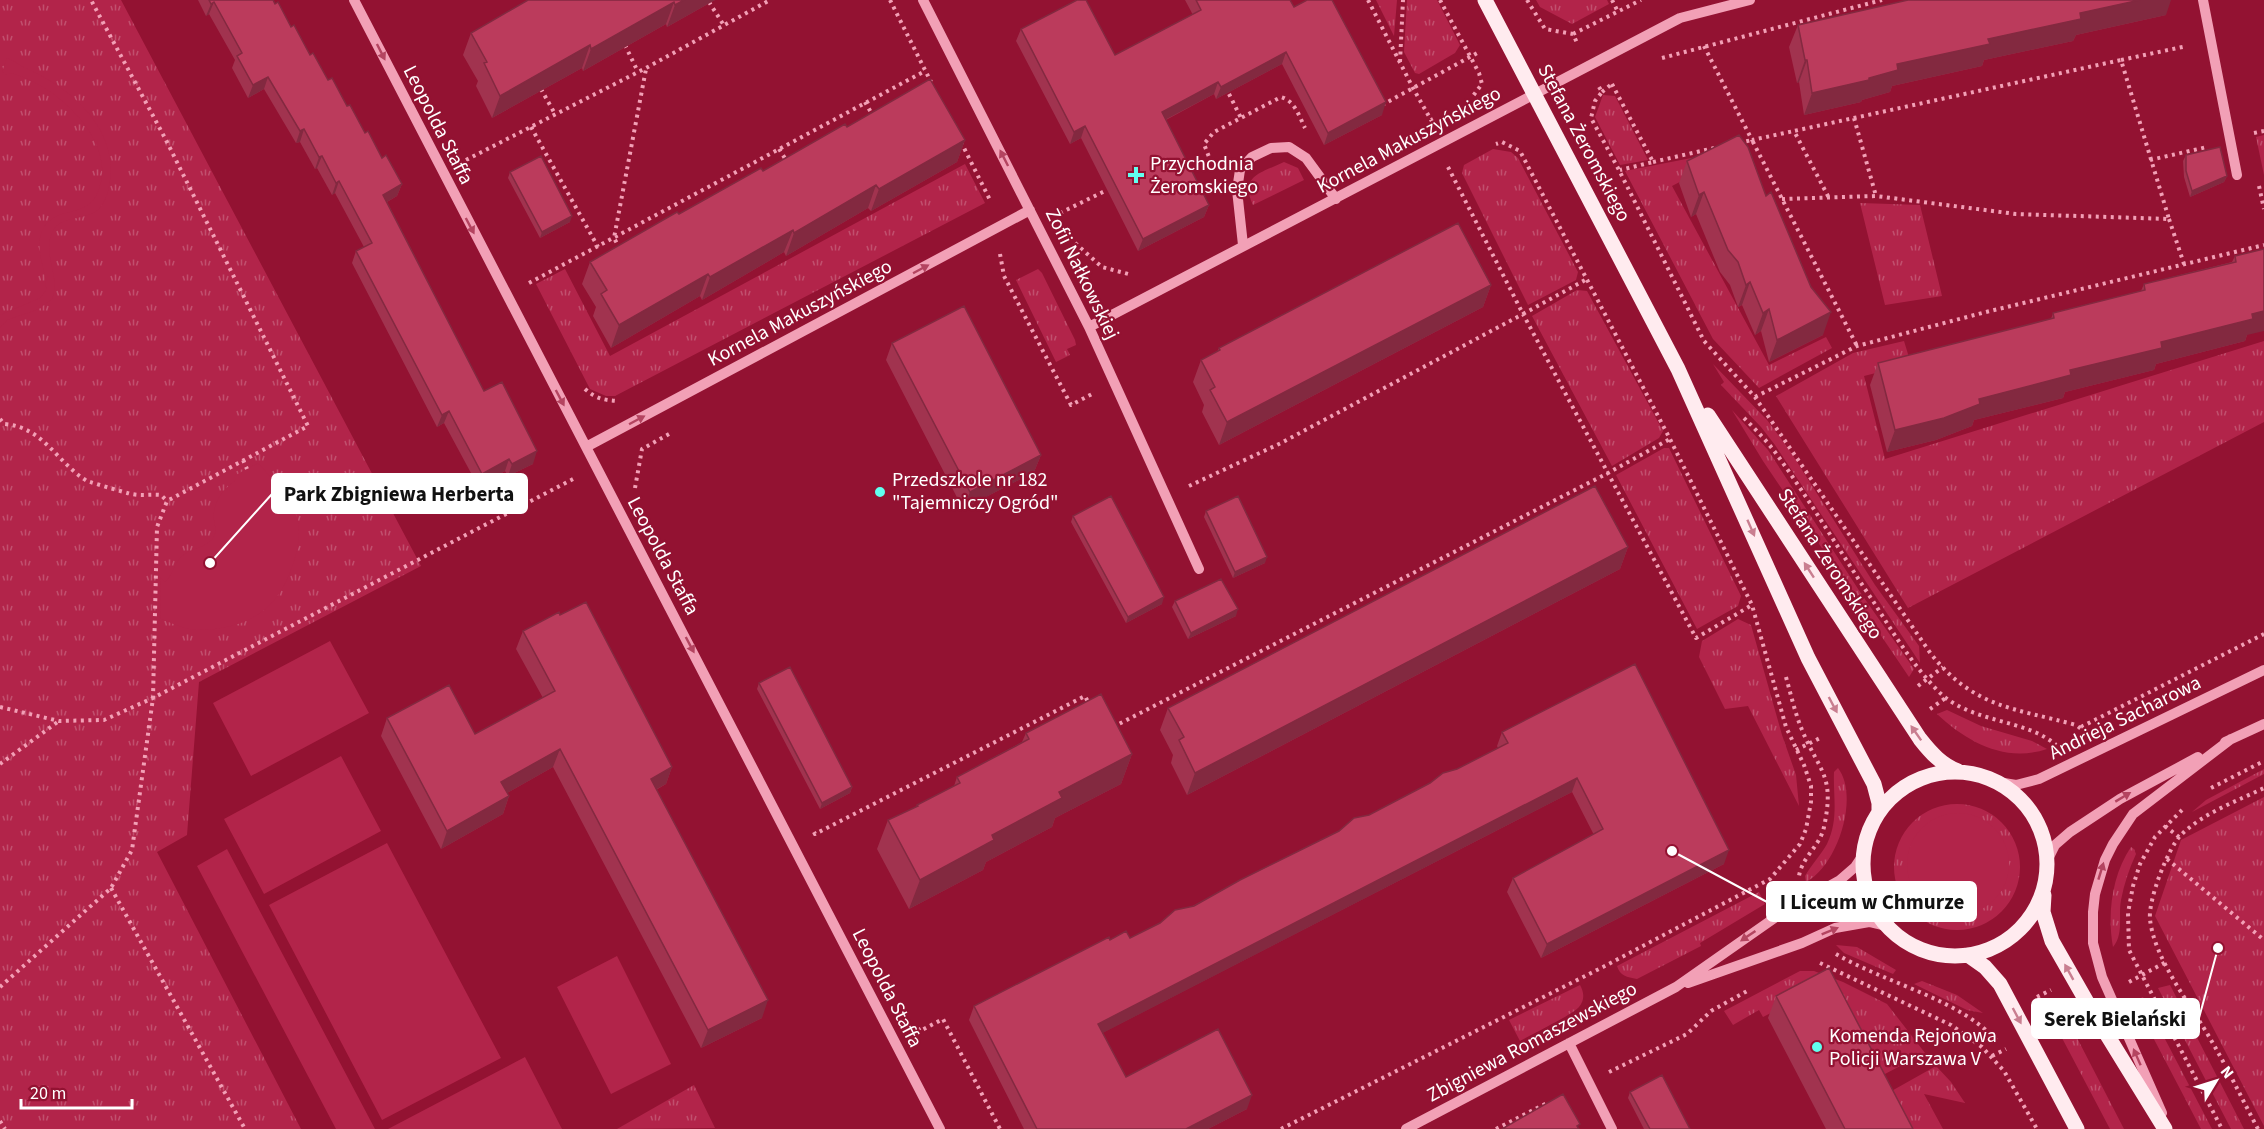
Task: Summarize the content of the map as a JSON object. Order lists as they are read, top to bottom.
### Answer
{
  "streets": {
    "main road": ["Stefana Żeromskiego"],
    "street": [
      "Leopolda Staffa",
      "Kornela Makuszyńskiego",
      "Zofii Nałkowskiej",
      "Andrieja Sacharowa",
      "Zbigniewa Romaszewskiego"
    ]
  },
  "crossings": [
    ["Leopolda Staffa", "Kornela Makuszyńskiego"],
    ["Kornela Makuszyńskiego", "Stefana Żeromskiego"],
    ["Kornela Makuszyńskiego", "Zofii Nałkowskiej"],
    ["Stefana Żeromskiego", "Andrieja Sacharowa"],
    ["Stefana Żeromskiego", "Zbigniewa Romaszewskiego"],
    ["Andrieja Sacharowa", "Zbigniewa Romaszewskiego"]
  ],
  "one_way": ["Leopolda Staffa", "Kornela Makuszyńskiego", "Zofii Nałkowskiej"],
  "places": {
    "health": ["Przychodnia Żeromskiego"],
    "other": [
      "Przedszkole nr 182 \"Tajemniczy Ogród\"",
      "Park Zbigniewa Herberta",
      "I Liceum w Chmurze",
      "Serek Bielański",
      "Komenda Rejonowa Policji Warszawa V"
    ]
  },
  "scale_bar": "20 m",
  "north": "top right"
}
